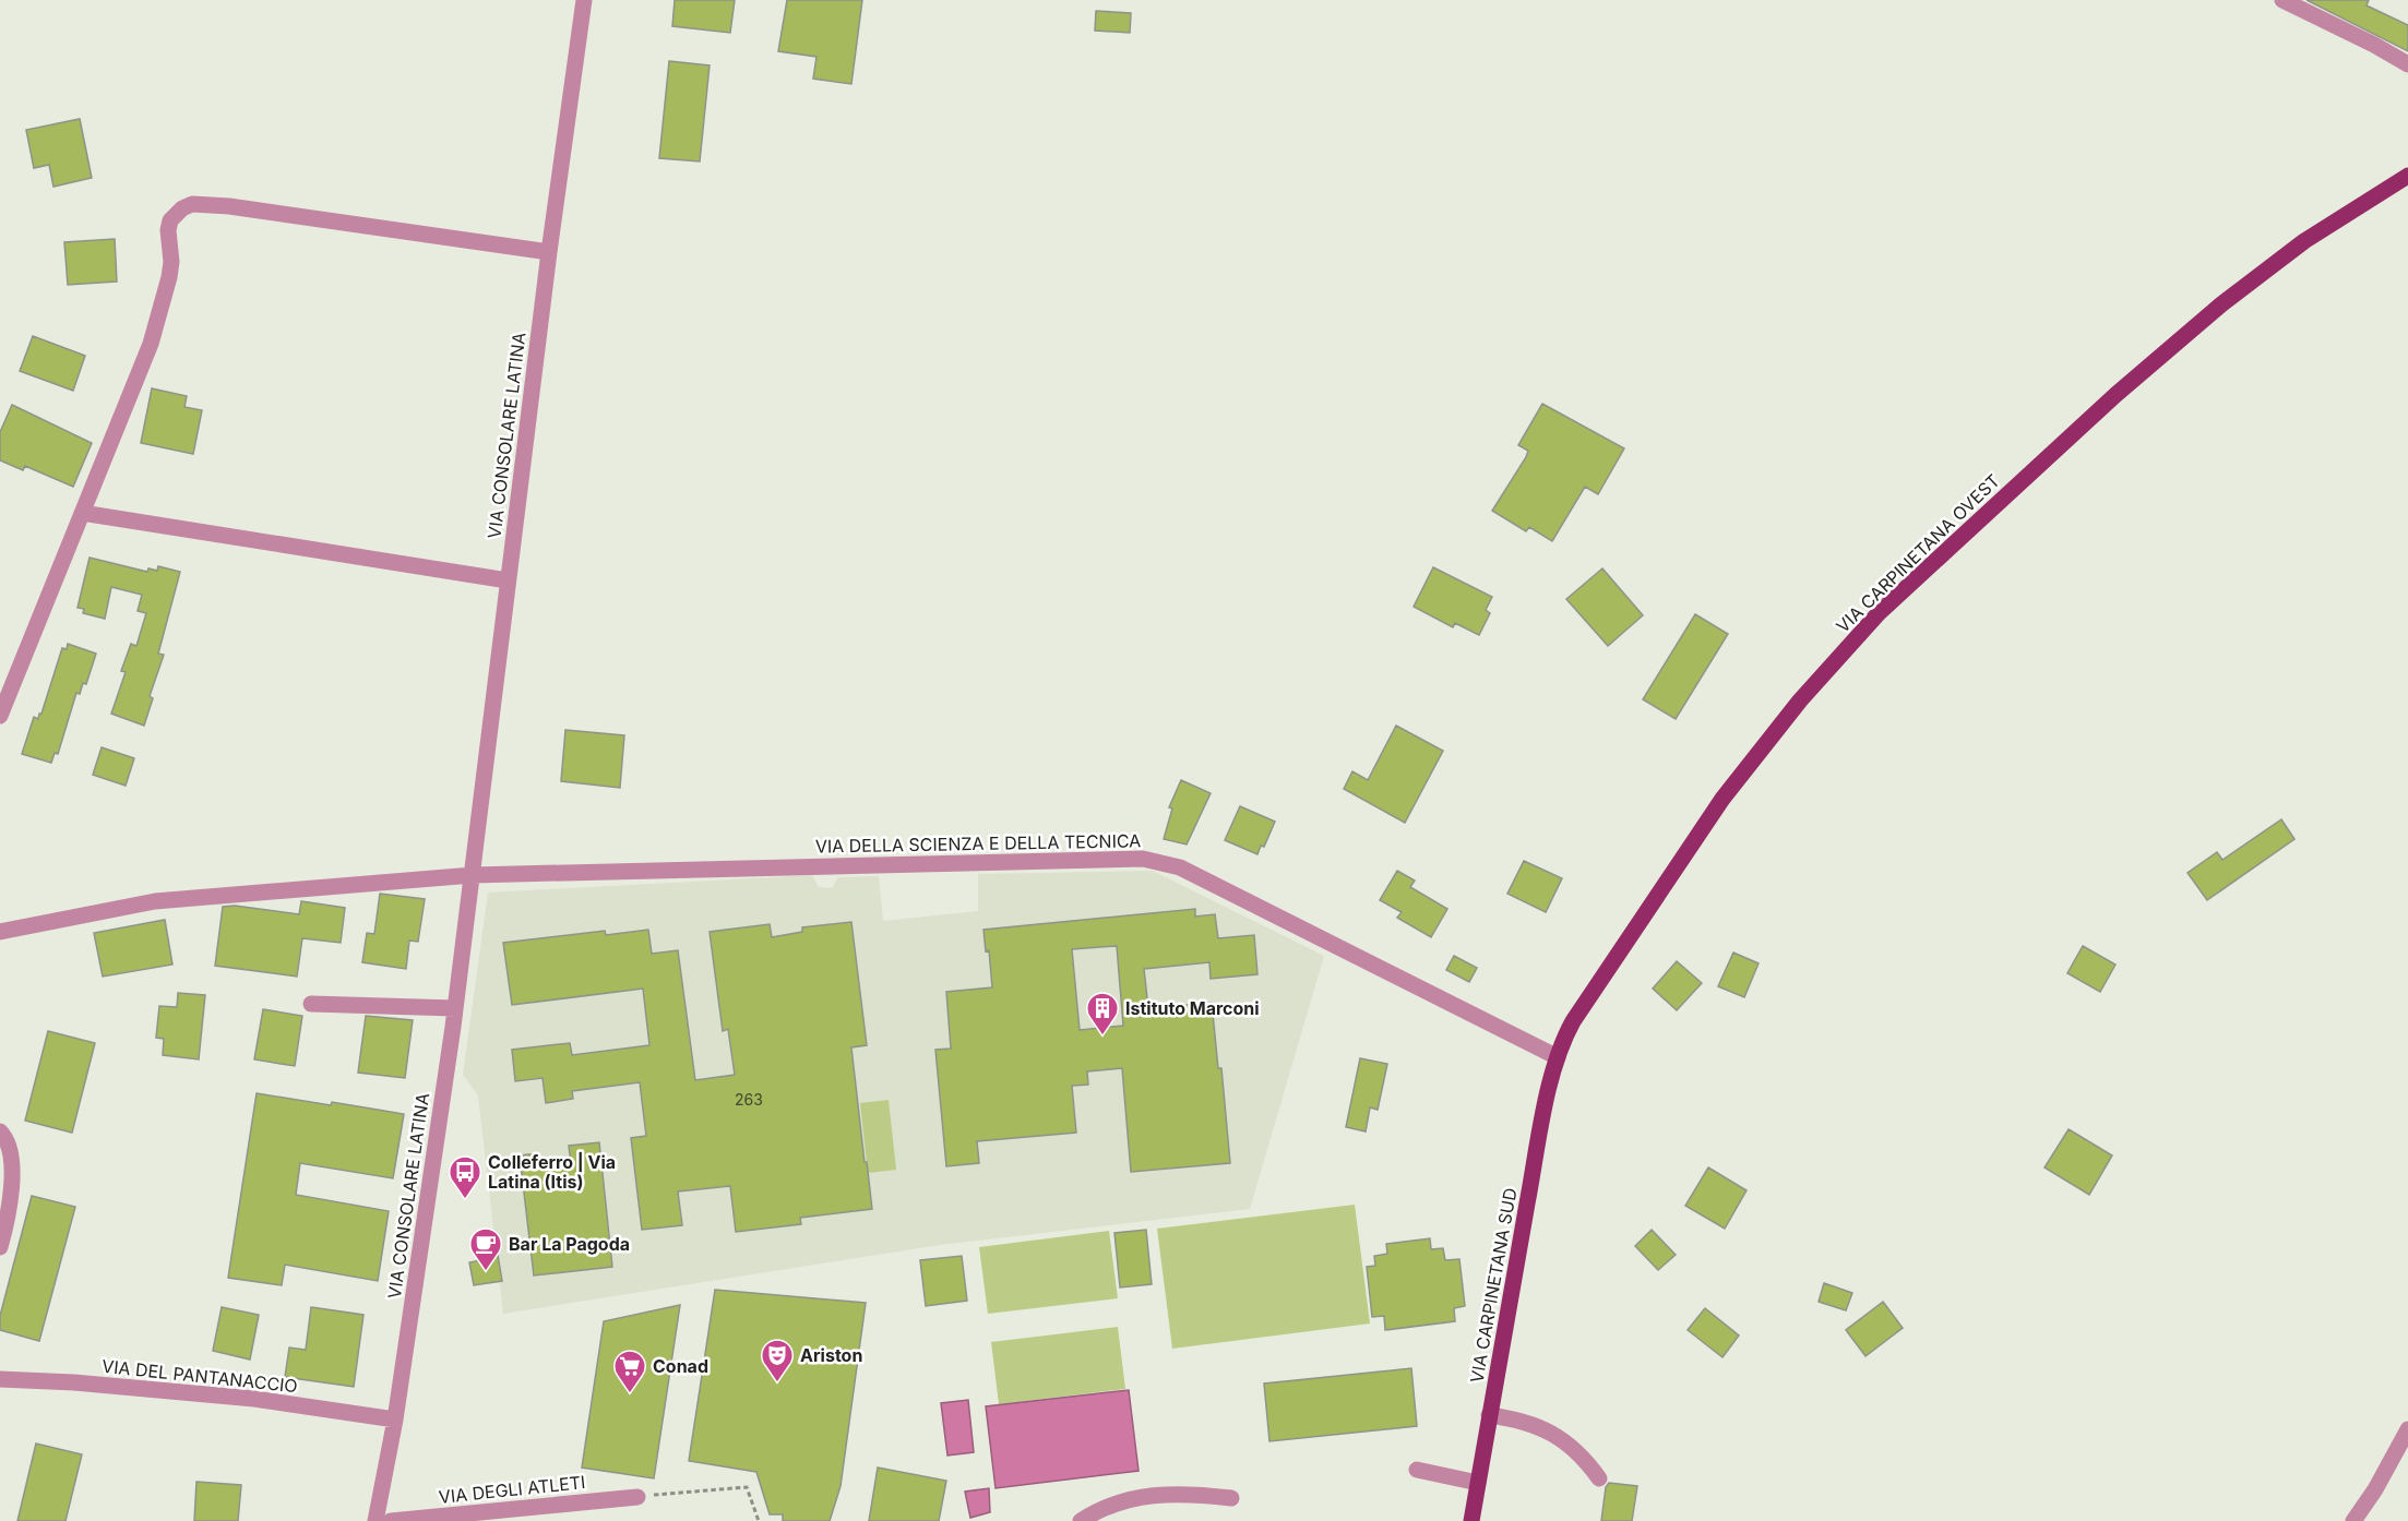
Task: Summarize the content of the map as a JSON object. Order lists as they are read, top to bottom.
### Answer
{
  "streets": {
    "main road": ["VIA CARPINETANA OVEST", "VIA CARPINETANA SUD"],
    "street": [
      "VIA CONSOLARE LATINA",
      "VIA DELLA SCIENZA E DELLA TECNICA",
      "VIA DEL PANTANACCIO",
      "VIA DEGLI ATLETI"
    ]
  },
  "crossings": [
    ["VIA CONSOLARE LATINA", "VIA DELLA SCIENZA E DELLA TECNICA"],
    ["VIA CONSOLARE LATINA", "VIA DEL PANTANACCIO"],
    ["VIA CARPINETANA OVEST", "VIA DELLA SCIENZA E DELLA TECNICA"],
    ["VIA CARPINETANA OVEST", "VIA CARPINETANA SUD"],
    ["VIA DELLA SCIENZA E DELLA TECNICA", "VIA CARPINETANA SUD"]
  ],
  "places": {
    "building": ["Istituto Marconi"],
    "bus stop": ["Colleferro | Via Latina (Itis)"],
    "cafe": ["Bar La Pagoda"],
    "theatre": ["Ariston"],
    "supermarket": ["Conad"]
  },
  "house_numbers": ["263"]
}
